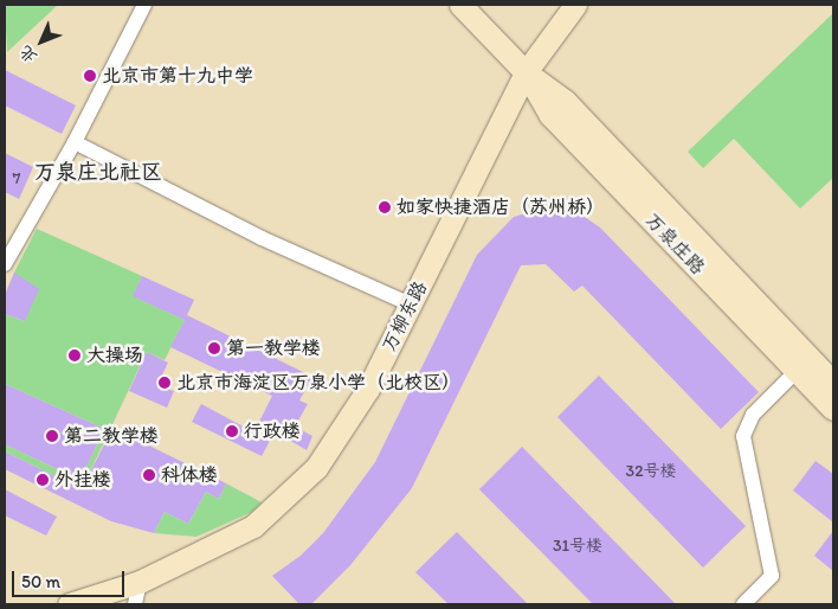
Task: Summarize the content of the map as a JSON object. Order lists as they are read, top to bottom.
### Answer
{
  "streets": {
    "street": ["万泉庄路", "万柳东路"]
  },
  "crossings": [
    ["万泉庄路", "万柳东路"]
  ],
  "districts": ["万泉庄北社区"],
  "places": [
    "北京市第十九中学",
    "如家快捷酒店（苏州桥）",
    "第一教学楼",
    "大操场",
    "北京市海淀区万泉小学（北校区）",
    "行政楼",
    "第二教学楼",
    "科体楼",
    "外挂楼"
  ],
  "house_numbers": ["7", "32号楼", "31号楼"],
  "scale_bar": "50 m",
  "north": "bottom left"
}
